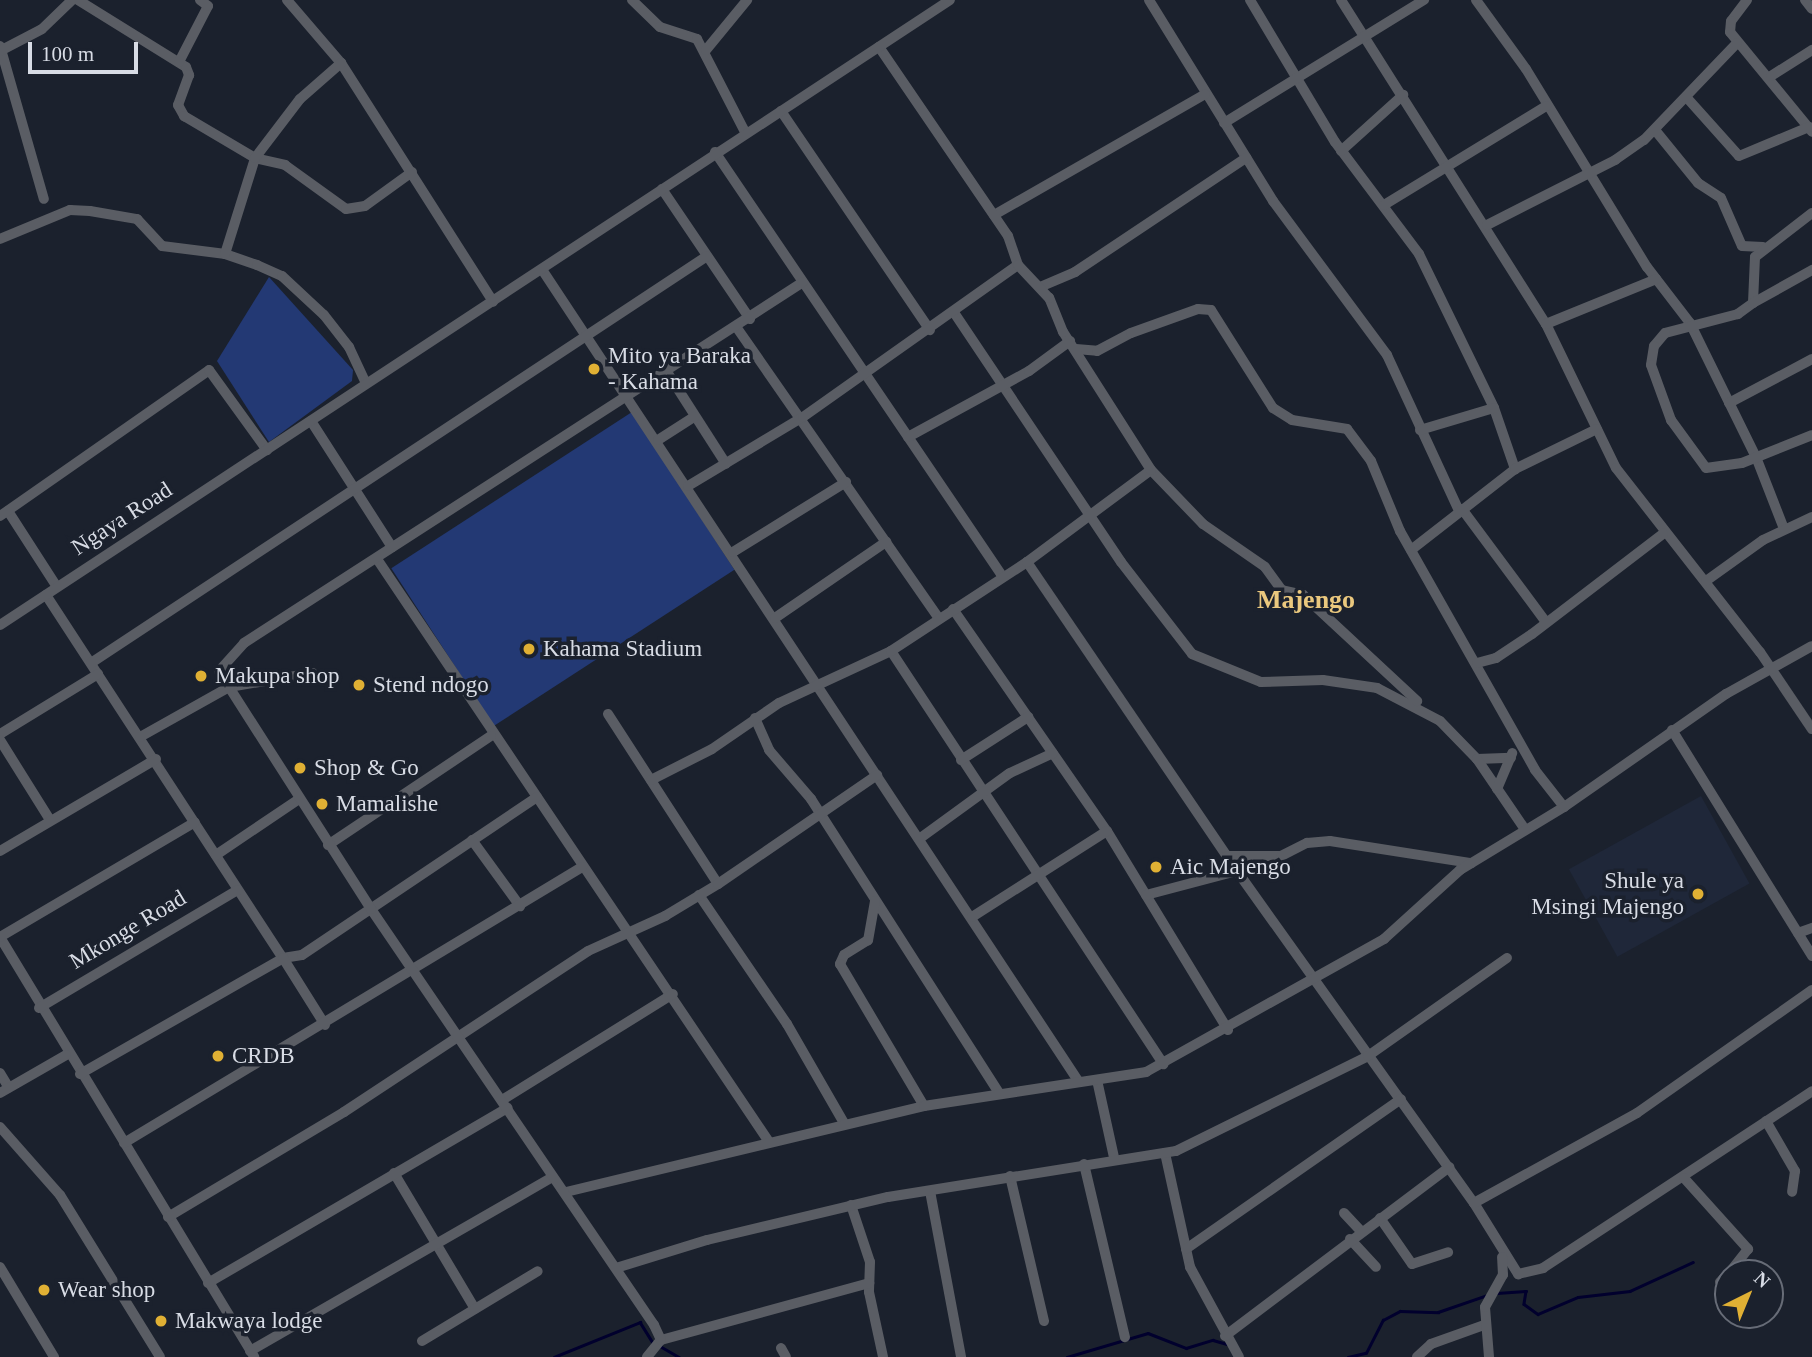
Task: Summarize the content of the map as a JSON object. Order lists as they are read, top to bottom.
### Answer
{
  "streets": {
    "street": ["Ngaya Road", "Mkonge Road"]
  },
  "districts": ["Majengo"],
  "places": [
    "Mito ya Baraka - Kahama",
    "Kahama Stadium",
    "Makupa shop",
    "Stend ndogo",
    "Shop & Go",
    "Mamalishe",
    "Aic Majengo",
    "Shule ya Msingi Majengo",
    "CRDB",
    "Wear shop",
    "Makwaya lodge"
  ],
  "scale_bar": "100 m",
  "north": "top right"
}
